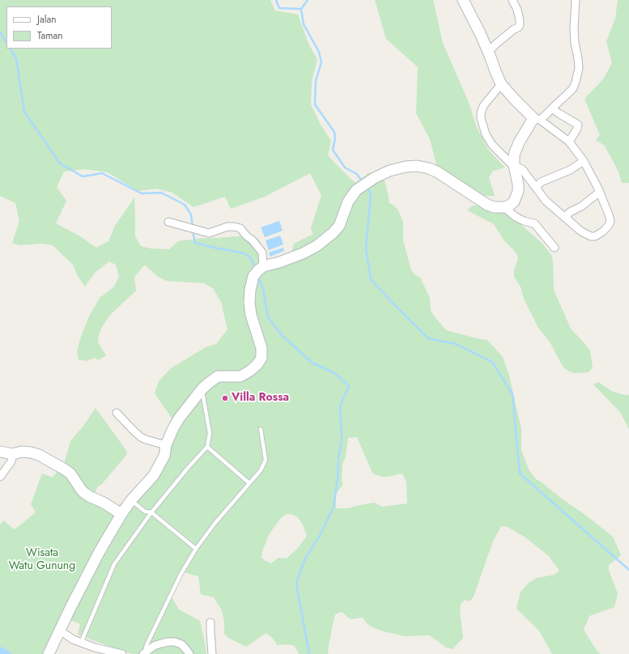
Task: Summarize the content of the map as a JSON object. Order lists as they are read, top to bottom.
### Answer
{
  "parks": ["Wisata Watu Gunung"],
  "places": ["Villa Rossa"],
  "legend": ["Jalan", "Taman"]
}
